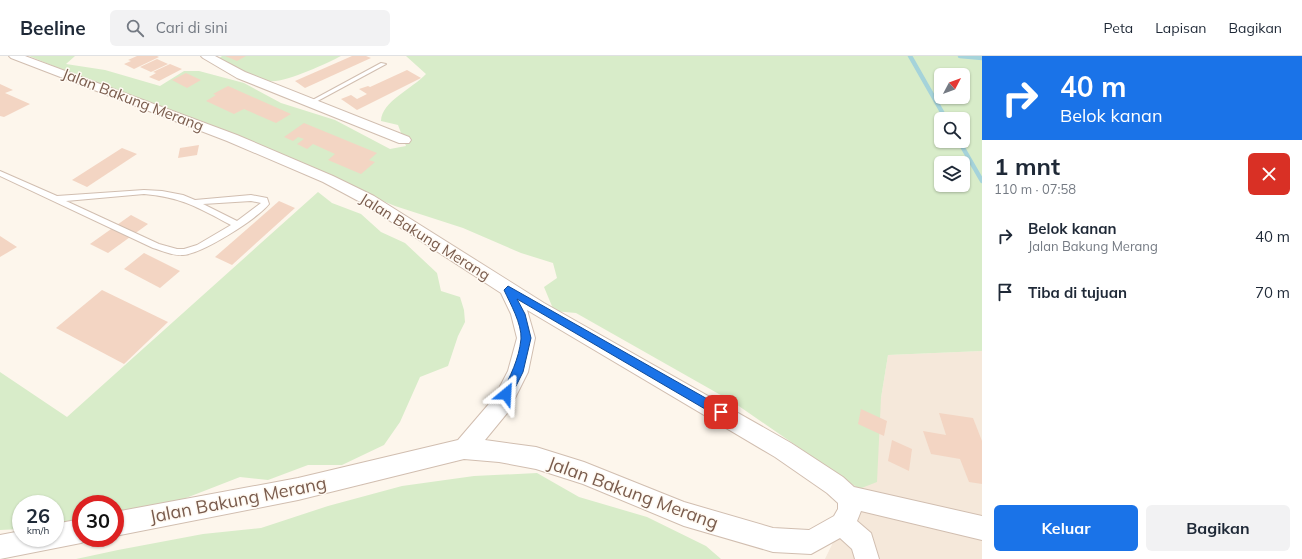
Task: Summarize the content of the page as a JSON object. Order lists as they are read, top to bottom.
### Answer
{
  "streets": {
    "street": ["Jalan Bakung Merang"]
  },
  "north": "top right",
  "page": {
    "header": "Beeline",
    "search": "Cari di sini",
    "nav": ["Peta", "Lapisan", "Bagikan"],
    "turn": ["40 m", "Belok kanan"],
    "heading": ["1 mnt", "110 m · 07:58"],
    "list": [
      {
        "name": "Belok kanan",
        "note": "Jalan Bakung Merang",
        "value": "40 m"
      },
      {
        "name": "Tiba di tujuan",
        "value": "70 m"
      }
    ],
    "speed": "26 km/h",
    "limit": "30",
    "buttons": ["Keluar", "Bagikan"]
  }
}
